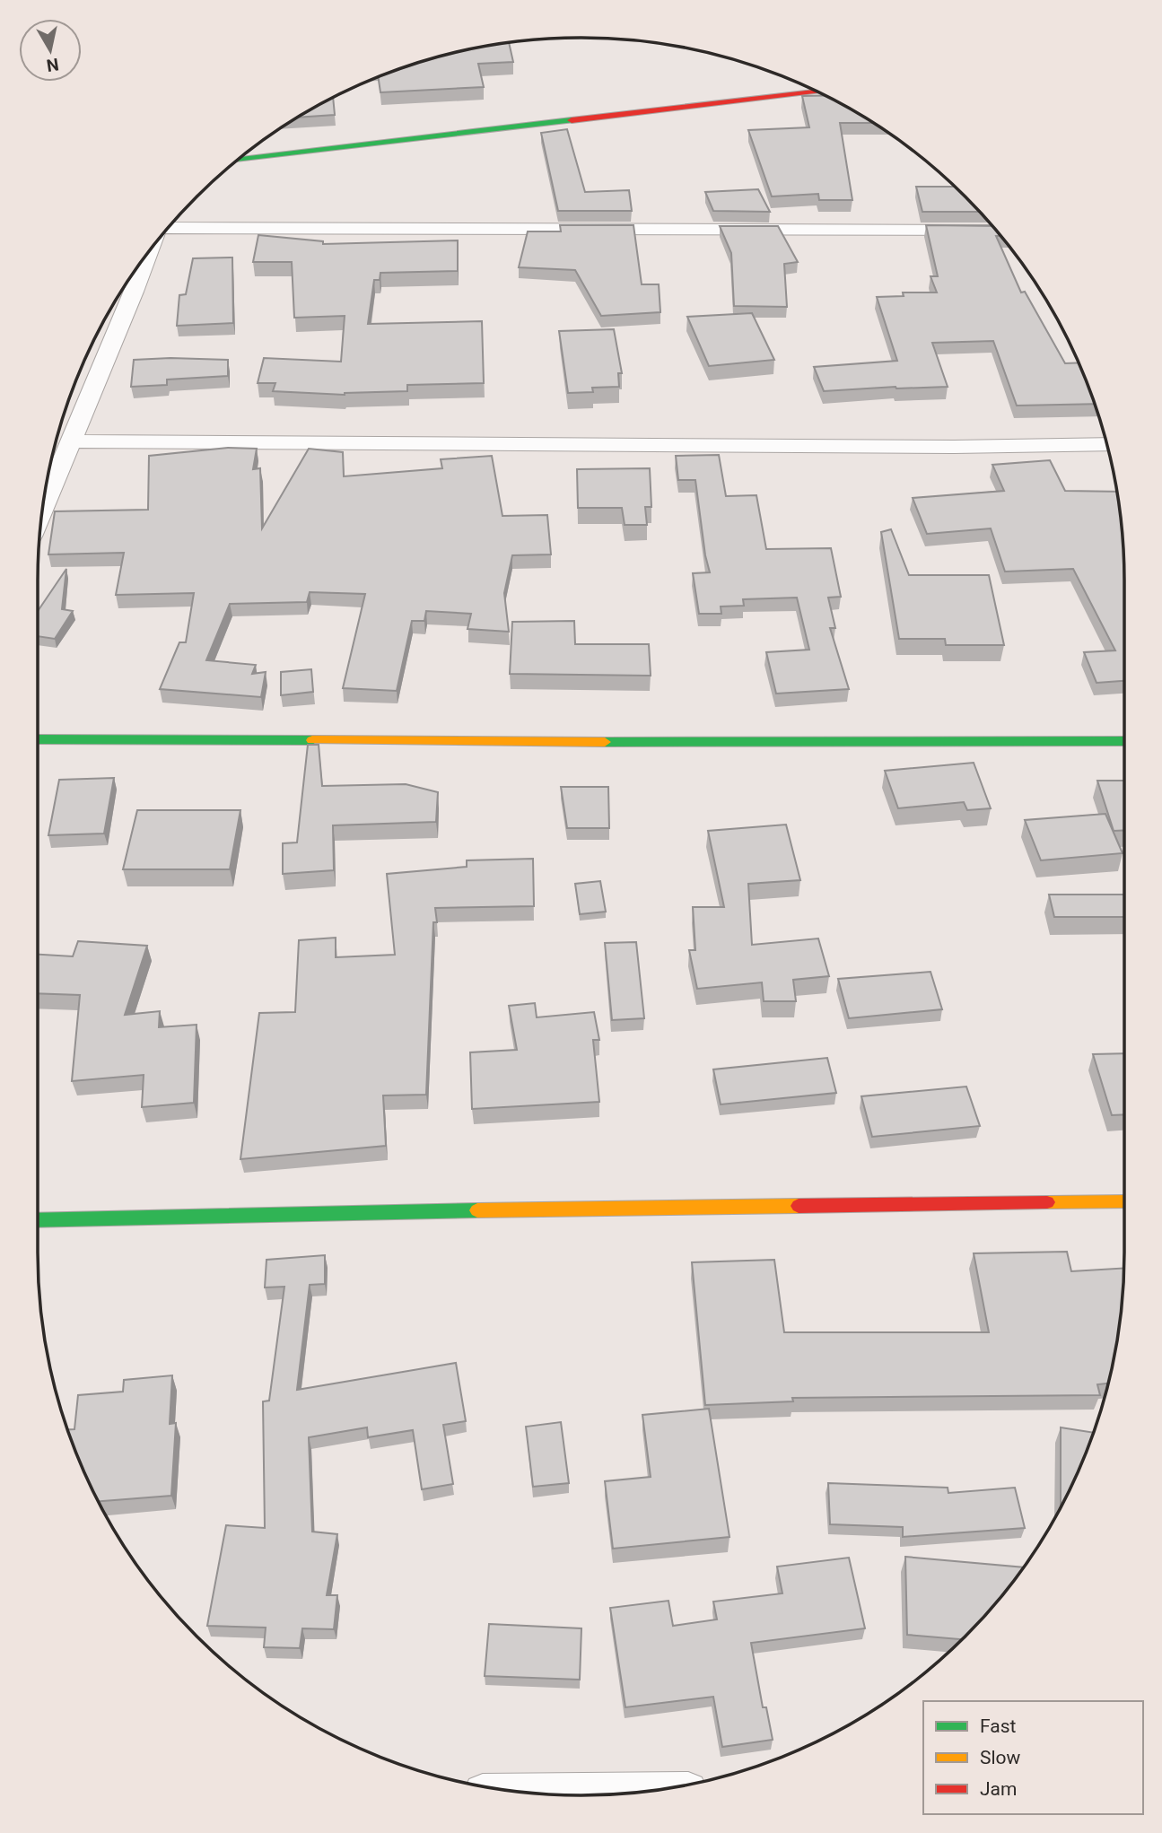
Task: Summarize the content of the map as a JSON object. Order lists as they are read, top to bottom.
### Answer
{
  "legend": ["Fast", "Slow", "Jam"],
  "north": "bottom"
}
